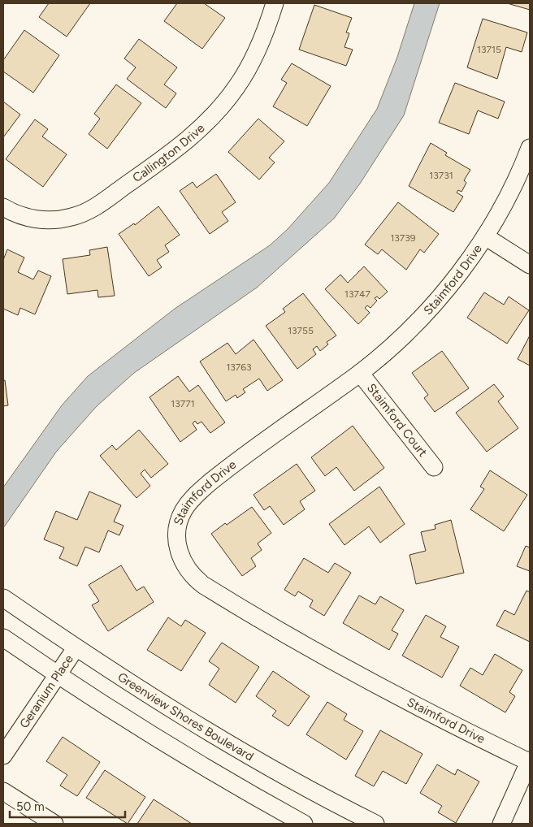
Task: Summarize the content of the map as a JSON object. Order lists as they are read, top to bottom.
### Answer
{
  "streets": {
    "street": [
      "Callington Drive",
      "Staimford Drive",
      "Staimford Court",
      "Geranium Place",
      "Greenview Shores Boulevard"
    ]
  },
  "crossings": [
    ["Staimford Drive", "Staimford Court"],
    ["Geranium Place", "Greenview Shores Boulevard"]
  ],
  "house_numbers": [
    "13715",
    "13731",
    "13739",
    "13747",
    "13755",
    "13763",
    "13771"
  ],
  "scale_bar": "50 m"
}
